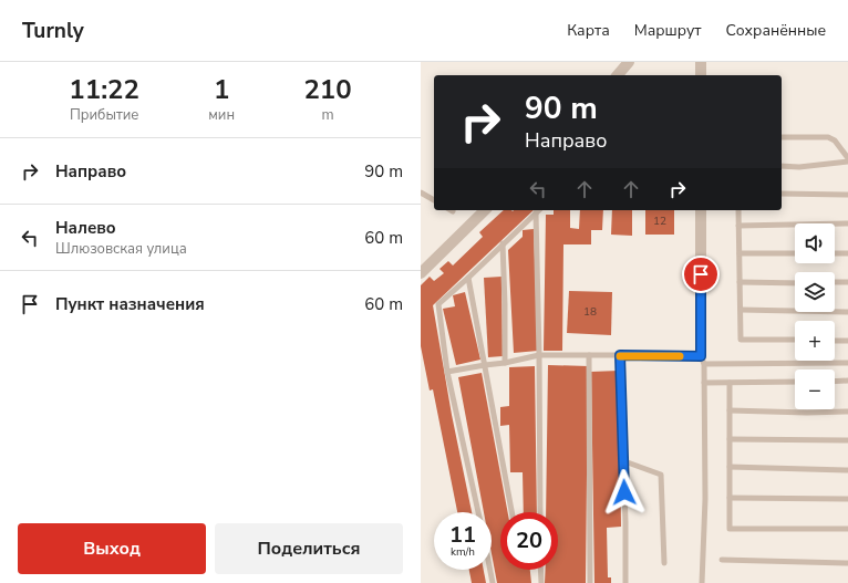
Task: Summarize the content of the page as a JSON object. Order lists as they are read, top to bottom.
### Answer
{
  "house_numbers": ["12", "18"],
  "page": {
    "header": "Turnly",
    "nav": ["Карта", "Маршрут", "Сохранённые"],
    "eta": [
      "11:22",
      "Прибытие",
      "1",
      "мин",
      "210",
      "m"
    ],
    "turn": ["90 m", "Направо"],
    "list": [
      {
        "name": "Направо",
        "value": "90 m"
      },
      {
        "name": "Налево",
        "note": "Шлюзовская улица",
        "value": "60 m"
      },
      {
        "name": "Пункт назначения",
        "value": "60 m"
      }
    ],
    "map_buttons": ["+", "−"],
    "speed": "11 km/h",
    "limit": "20",
    "buttons": ["Выход", "Поделиться"]
  }
}
